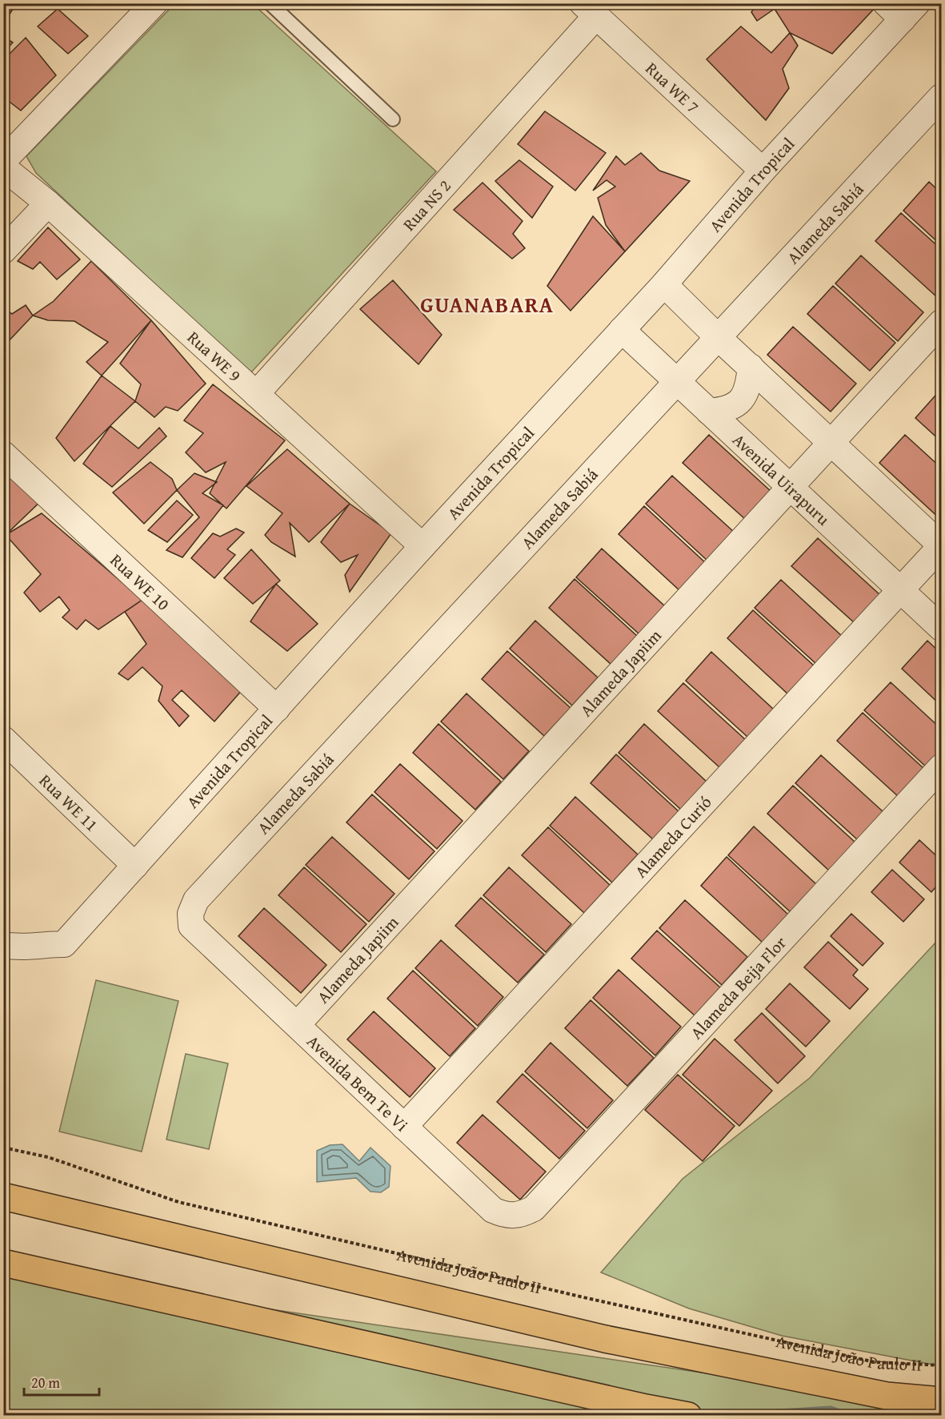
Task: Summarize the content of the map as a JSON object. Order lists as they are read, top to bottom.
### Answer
{
  "streets": {
    "main road": ["Avenida João Paulo II"],
    "street": [
      "Rua WE 7",
      "Avenida Tropical",
      "Rua NS 2",
      "Alameda Sabiá",
      "Rua WE 9",
      "Avenida Uirapuru",
      "Rua WE 10",
      "Alameda Japiim",
      "Rua WE 11",
      "Alameda Curió",
      "Alameda Beija Flor",
      "Avenida Bem Te Vi"
    ]
  },
  "crossings": [
    ["Rua WE 7", "Avenida Tropical"],
    ["Rua WE 7", "Rua NS 2"],
    ["Avenida Tropical", "Rua WE 9"],
    ["Avenida Tropical", "Avenida Uirapuru"],
    ["Avenida Tropical", "Rua WE 10"],
    ["Avenida Tropical", "Rua WE 11"],
    ["Rua NS 2", "Rua WE 9"],
    ["Alameda Sabiá", "Avenida Uirapuru"],
    ["Alameda Sabiá", "Avenida Bem Te Vi"],
    ["Avenida Uirapuru", "Alameda Japiim"],
    ["Avenida Uirapuru", "Alameda Curió"],
    ["Alameda Japiim", "Avenida Bem Te Vi"],
    ["Alameda Curió", "Avenida Bem Te Vi"],
    ["Alameda Beija Flor", "Avenida Bem Te Vi"]
  ],
  "districts": ["GUANABARA"],
  "scale_bar": "20 m"
}
